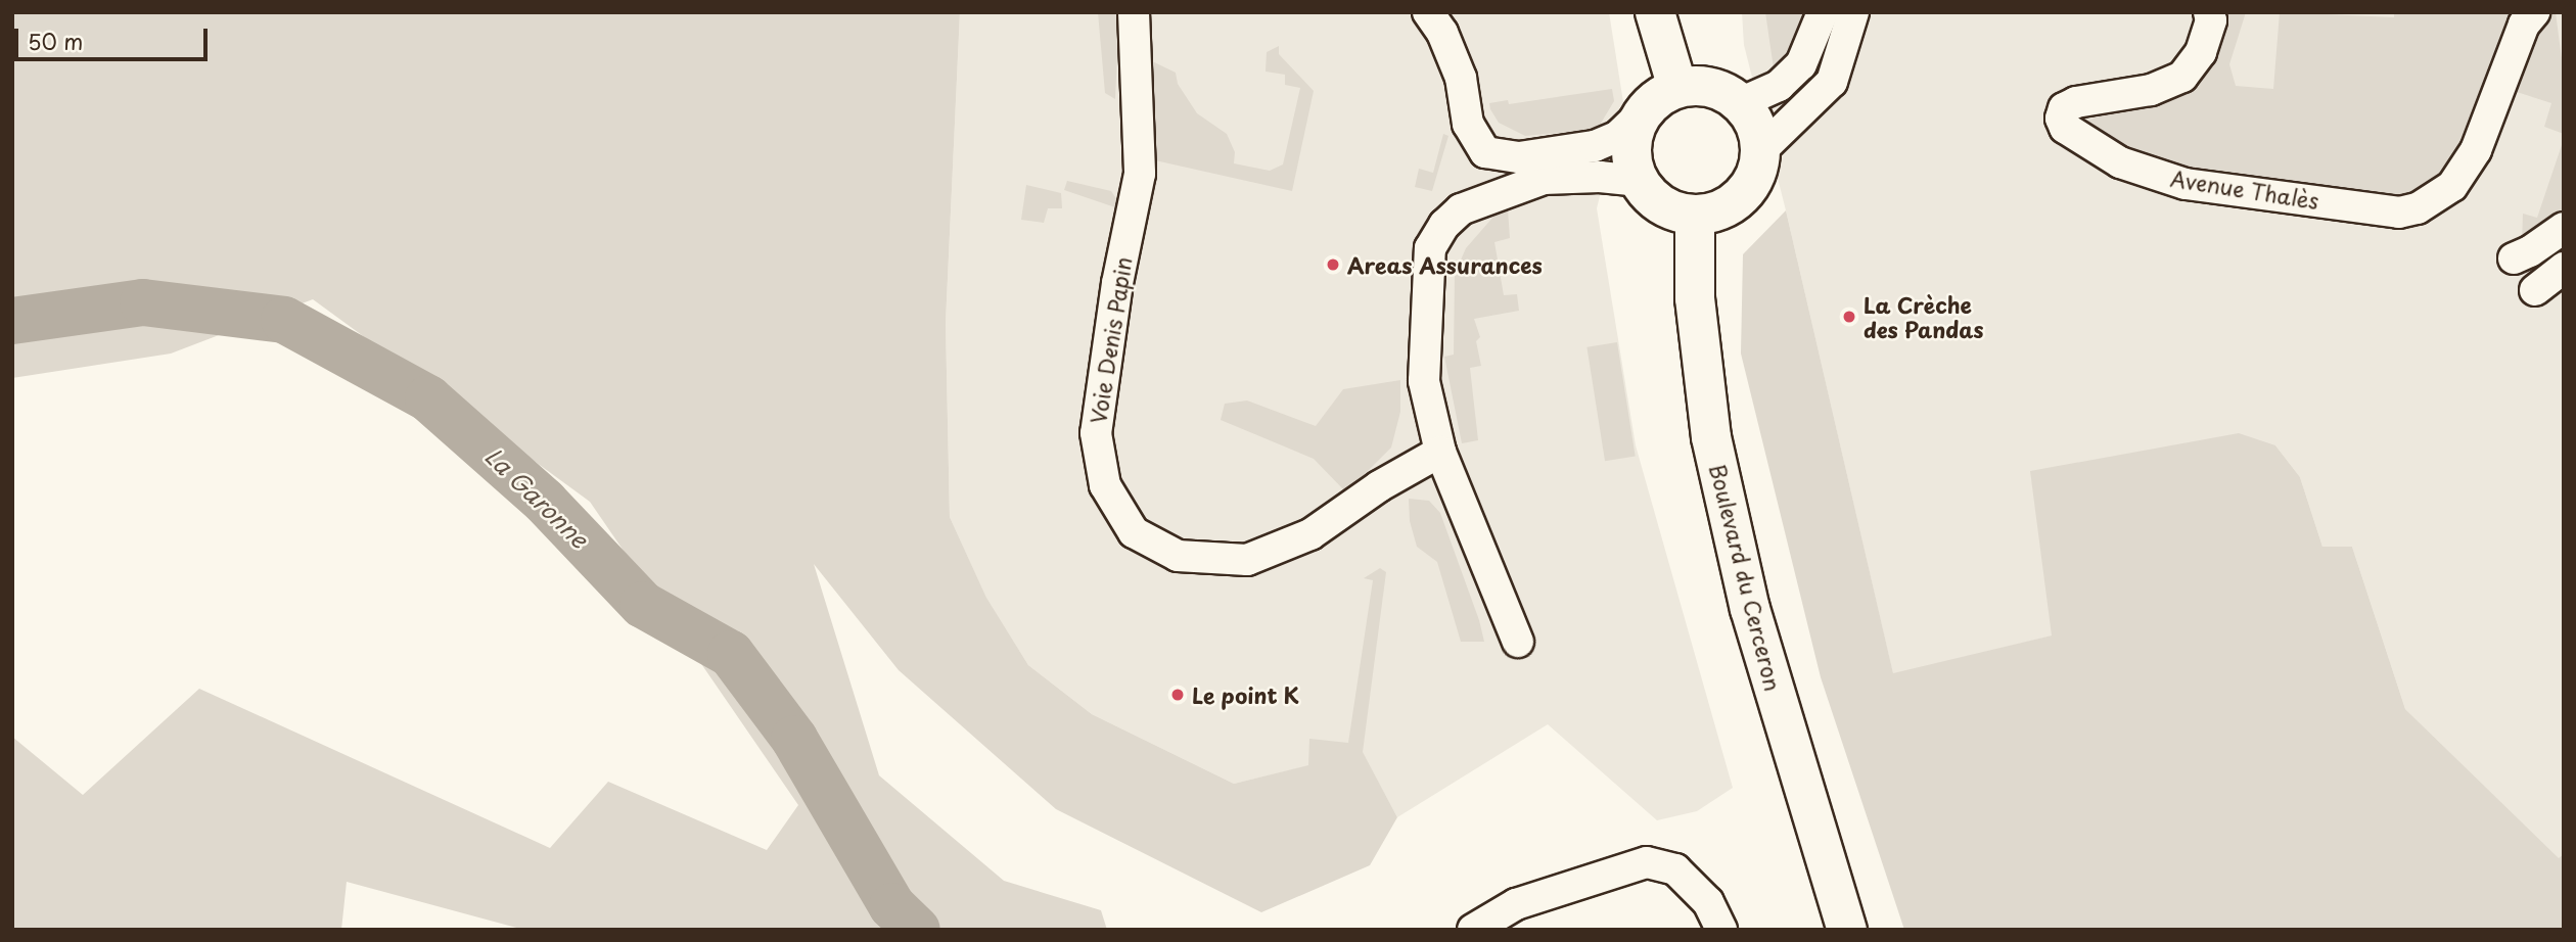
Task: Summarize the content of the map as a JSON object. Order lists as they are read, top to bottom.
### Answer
{
  "streets": {
    "main road": ["Boulevard du Cerceron"],
    "street": ["Avenue Thalès", "Voie Denis Papin"]
  },
  "water": ["La Garonne"],
  "places": ["Areas Assurances", "La Crèche des Pandas", "Le point K"],
  "scale_bar": "50 m"
}
